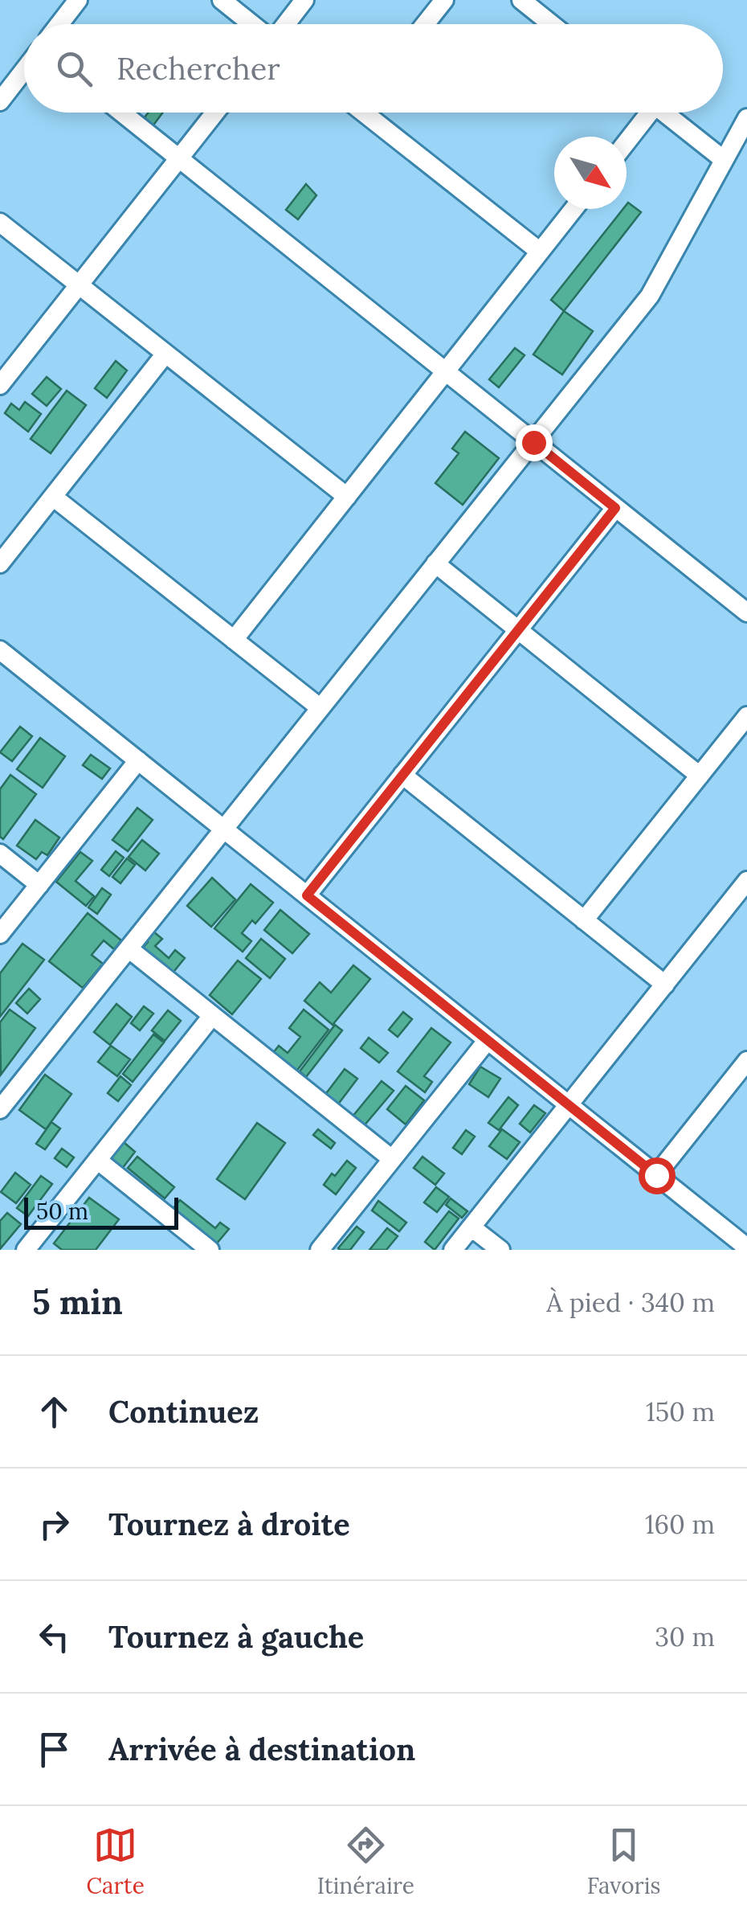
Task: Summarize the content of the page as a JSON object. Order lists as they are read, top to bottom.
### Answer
{
  "scale_bar": "50 m",
  "north": "bottom right",
  "page": {
    "search": "Rechercher",
    "scale": "50 m",
    "heading": ["5 min", "À pied · 340 m"],
    "list": [
      ["Continuez", "150 m"],
      ["Tournez à droite", "160 m"],
      ["Tournez à gauche", "30 m"],
      "Arrivée à destination"
    ],
    "nav": ["Carte", "Itinéraire", "Favoris"]
  }
}
